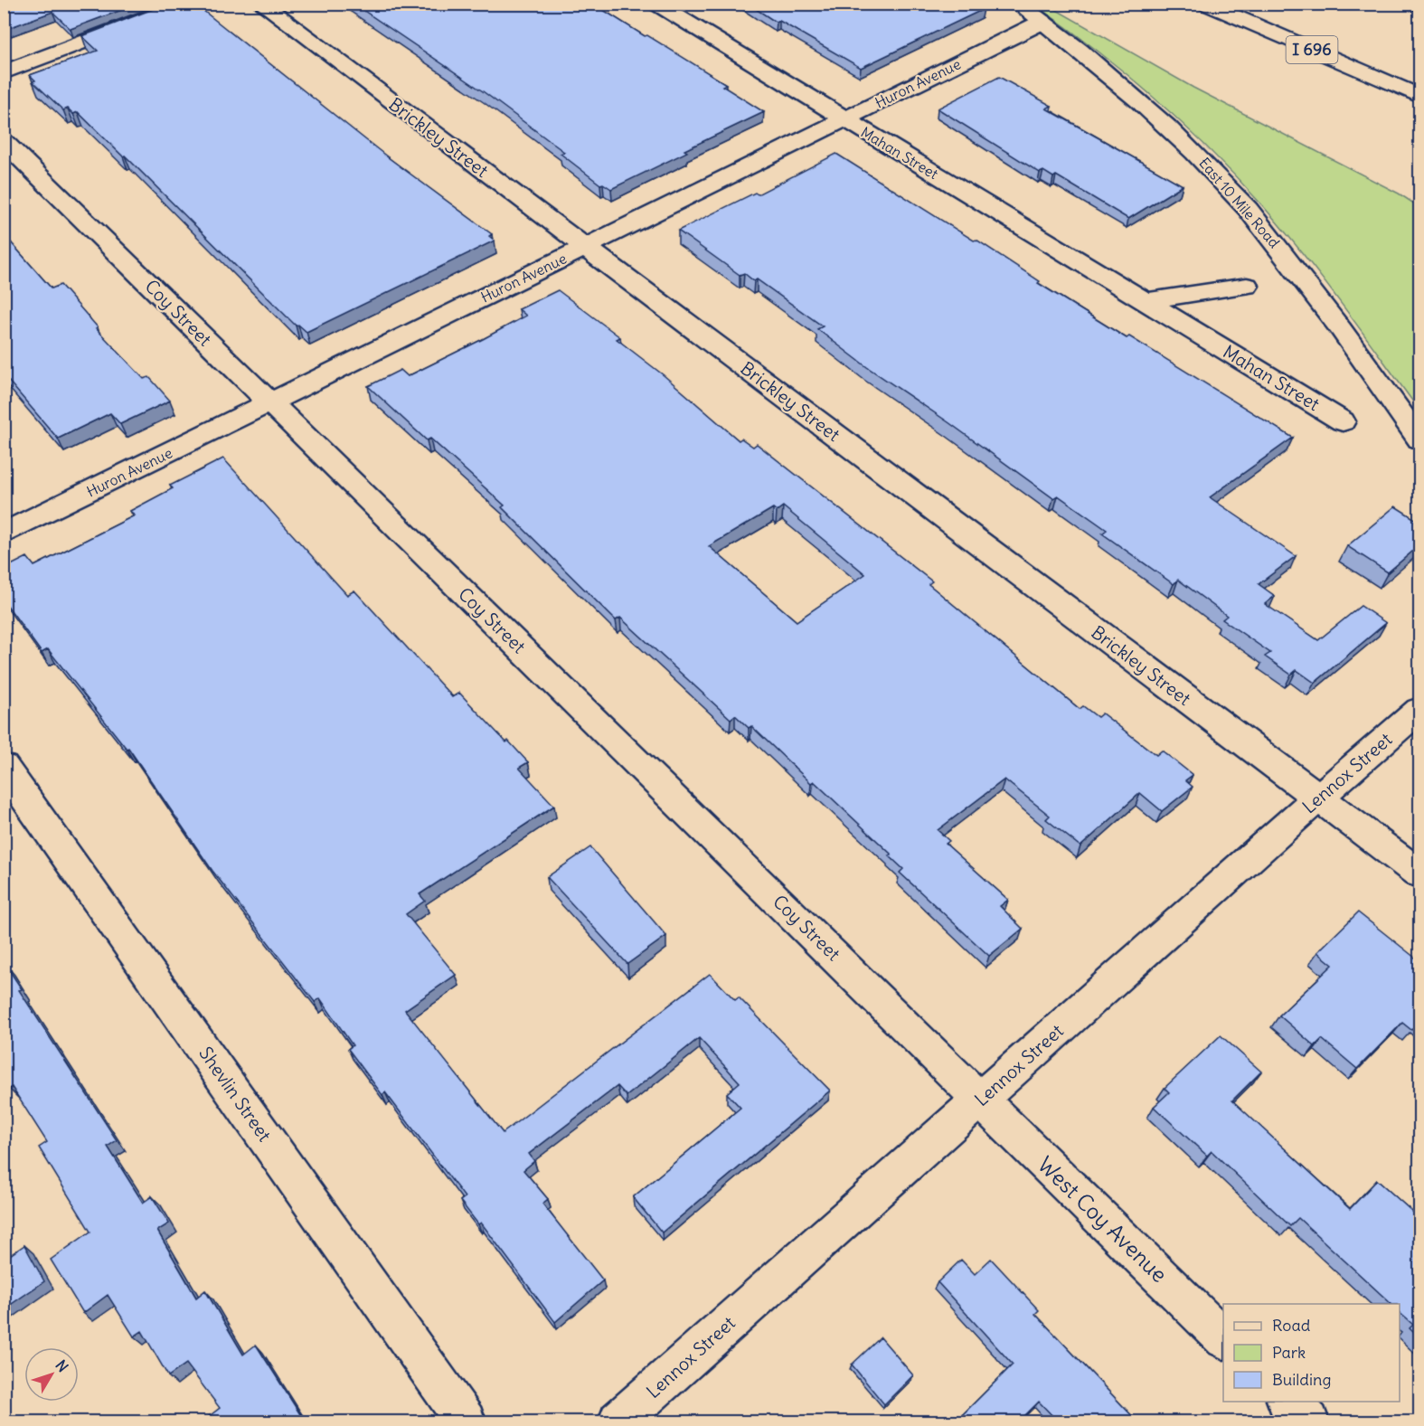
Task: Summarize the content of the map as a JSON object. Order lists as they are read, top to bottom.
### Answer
{
  "streets": {
    "main road": [
      "I 696",
      "Huron Avenue",
      "Brickley Street",
      "Mahan Street",
      "East 10 Mile Road",
      "Coy Street",
      "Lennox Street",
      "Shevlin Street",
      "West Coy Avenue"
    ]
  },
  "crossings": [
    ["Huron Avenue", "Brickley Street"],
    ["Huron Avenue", "Mahan Street"],
    ["Huron Avenue", "East 10 Mile Road"],
    ["Huron Avenue", "Coy Street"],
    ["Brickley Street", "Lennox Street"],
    ["Coy Street", "Lennox Street"],
    ["Coy Street", "West Coy Avenue"],
    ["Lennox Street", "West Coy Avenue"]
  ],
  "legend": ["Road", "Park", "Building"],
  "north": "top right"
}
